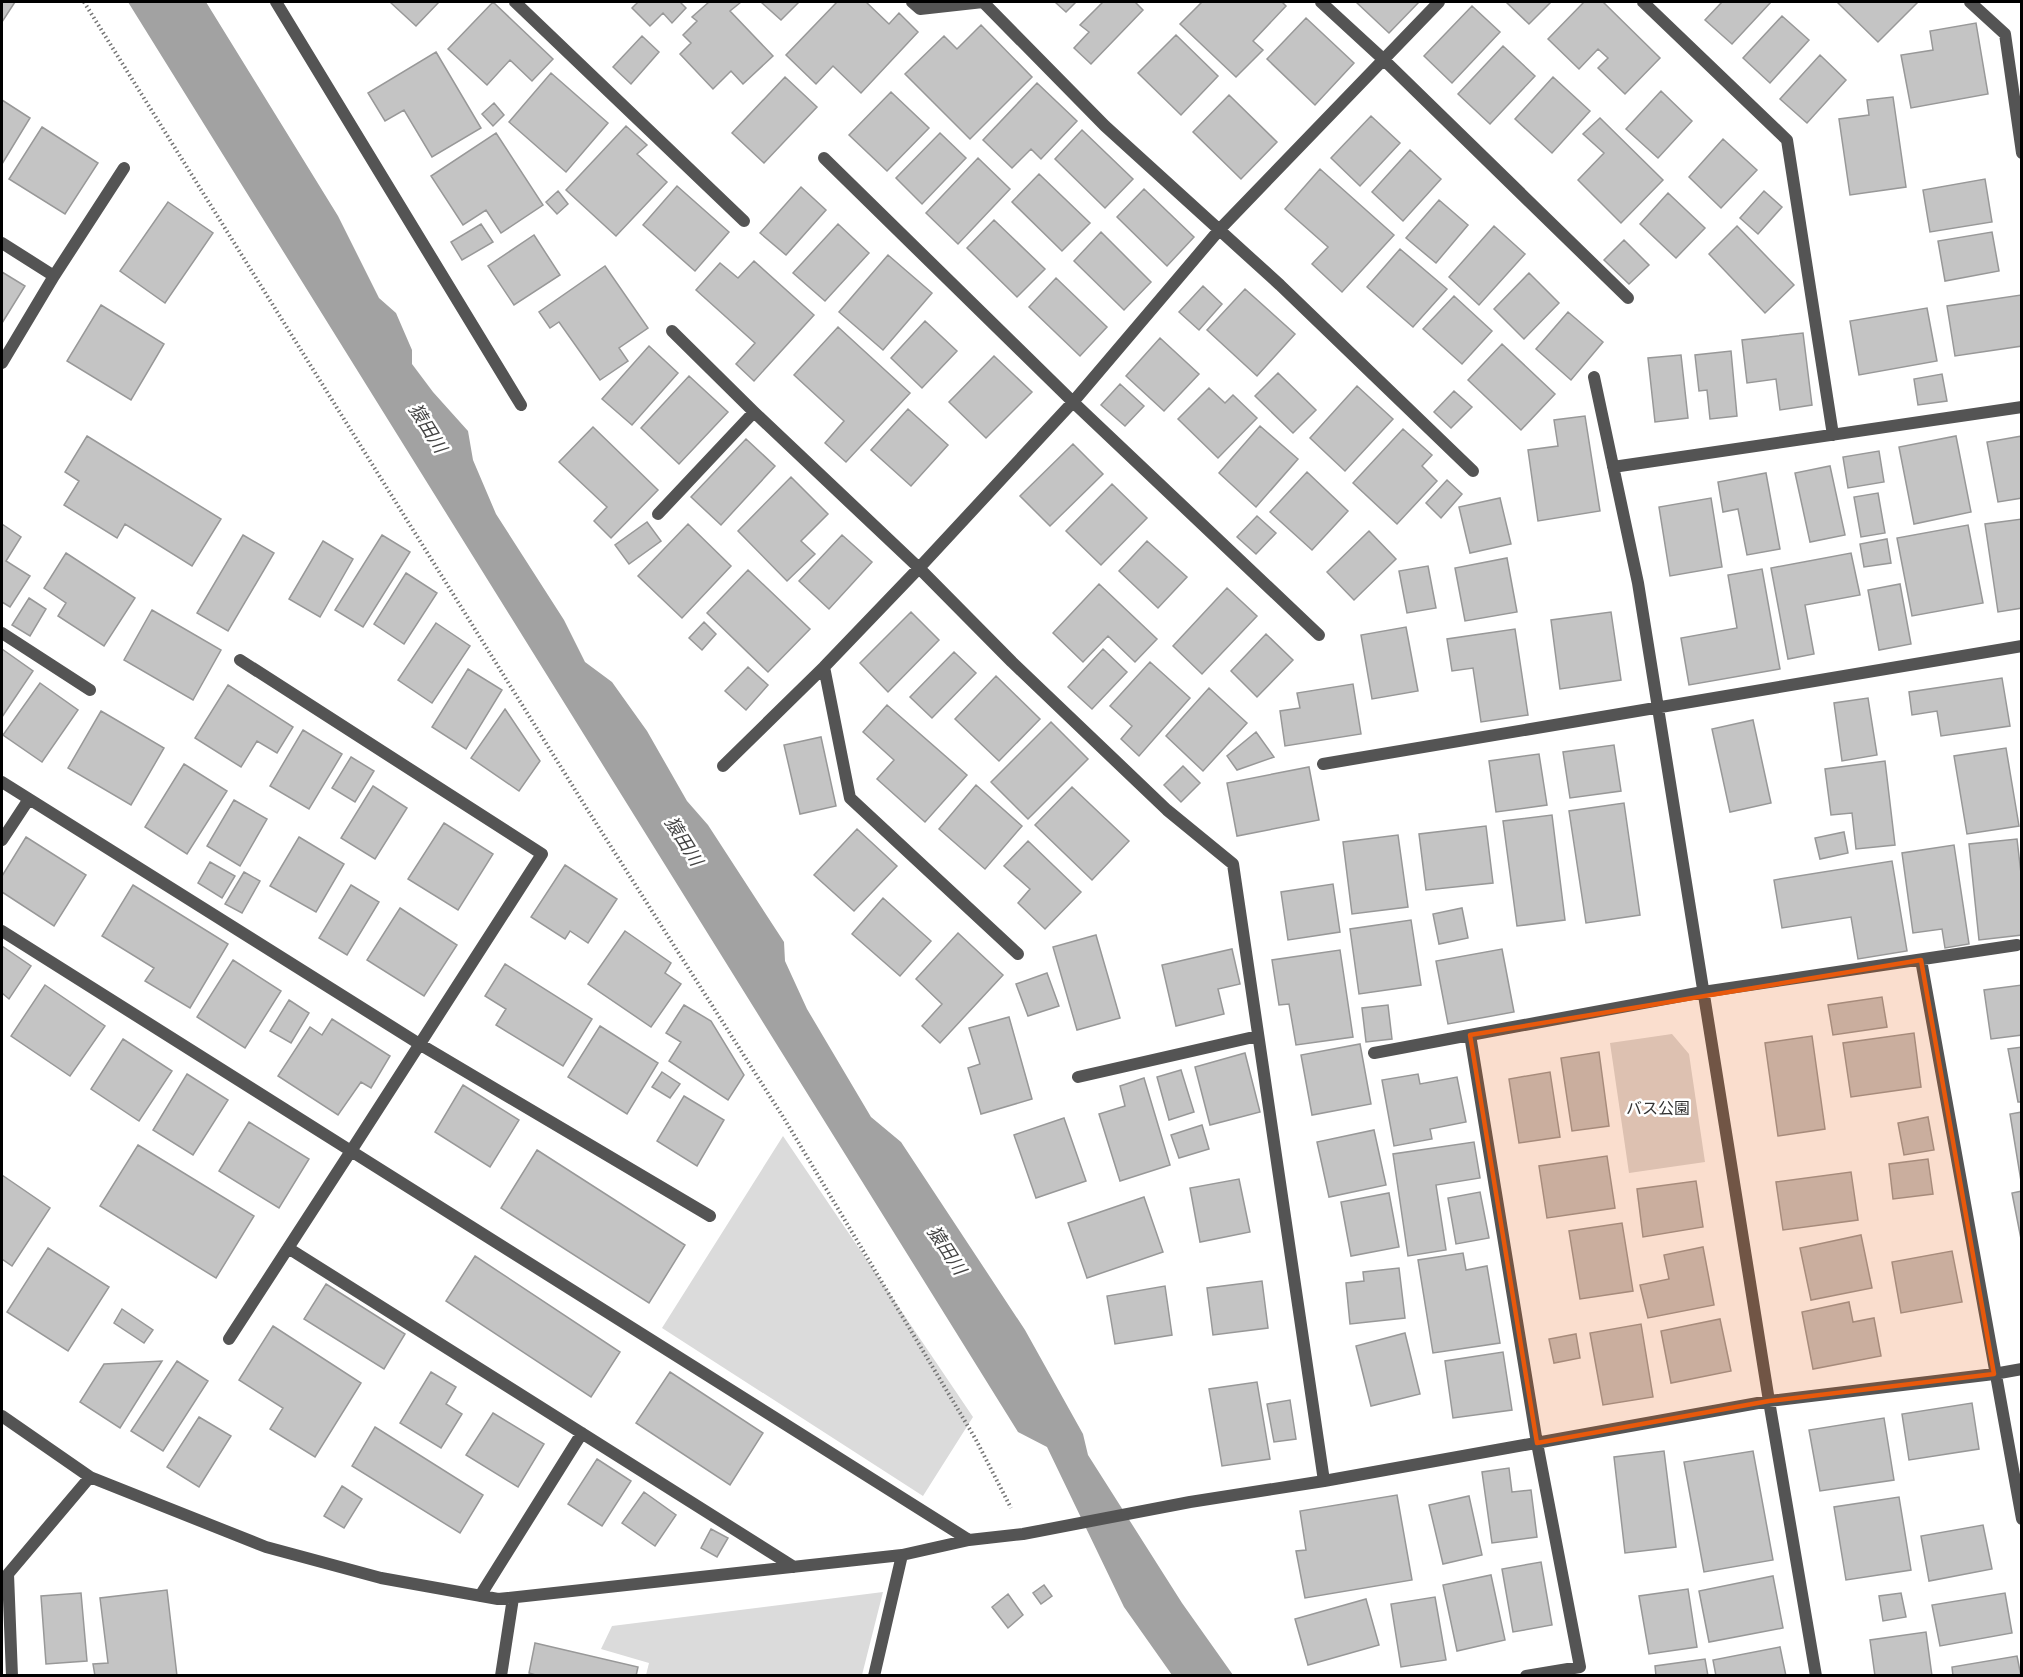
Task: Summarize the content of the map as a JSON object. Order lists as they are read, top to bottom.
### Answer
{
  "water": ["猿田川"],
  "parks": ["バス公園"]
}
